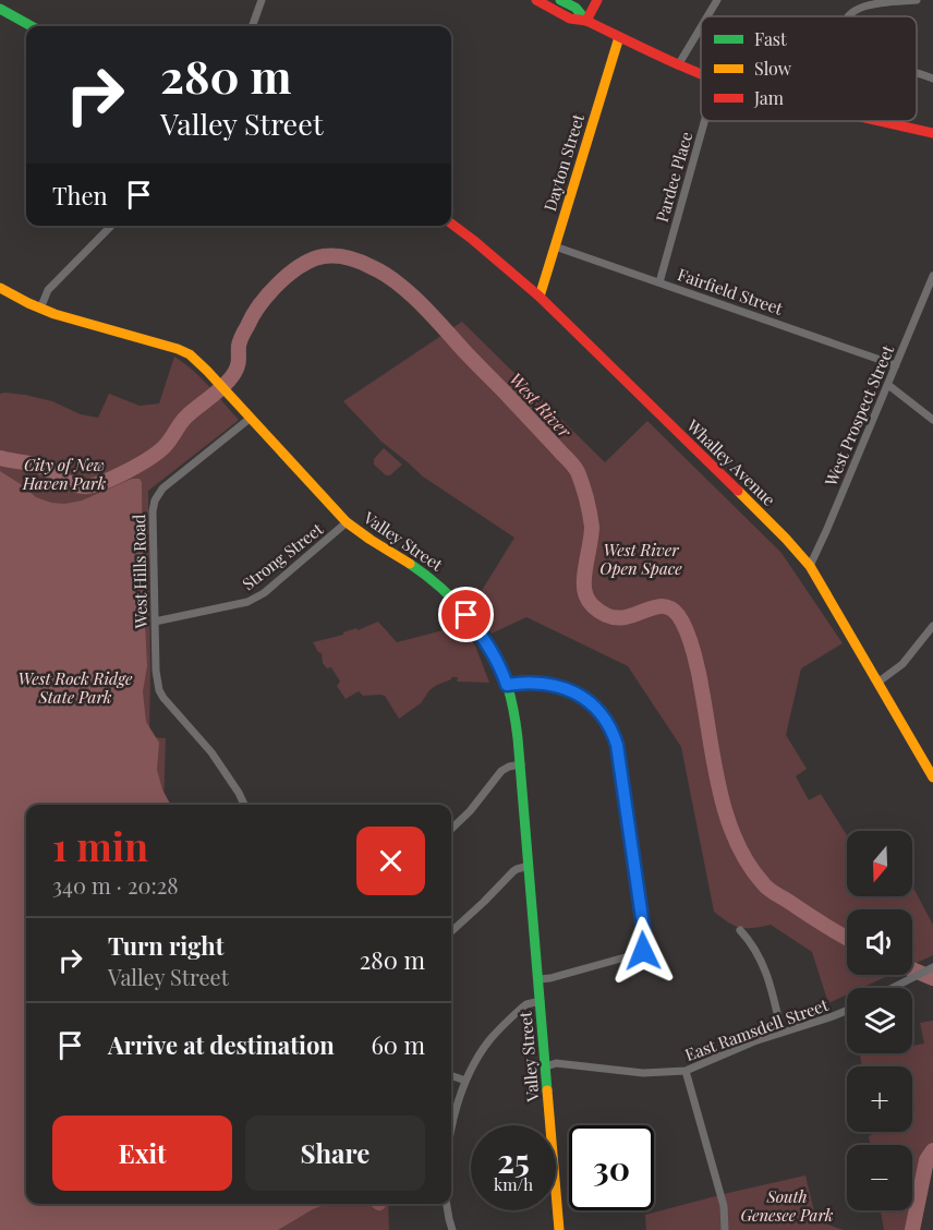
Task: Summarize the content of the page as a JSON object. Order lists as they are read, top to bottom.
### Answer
{
  "streets": {
    "main road": ["Dayton Street", "Whalley Avenue", "Valley Street"],
    "street": [
      "Pardee Place",
      "Fairfield Street",
      "West Prospect Street",
      "Strong Street",
      "West Hills Road",
      "East Ramsdell Street"
    ]
  },
  "crossings": [
    ["Dayton Street", "Fairfield Street"],
    ["Dayton Street", "Whalley Avenue"],
    ["Pardee Place", "Fairfield Street"],
    ["Fairfield Street", "West Prospect Street"],
    ["West Prospect Street", "Whalley Avenue"],
    ["Valley Street", "Strong Street"],
    ["Valley Street", "West Hills Road"],
    ["Valley Street", "East Ramsdell Street"],
    ["Strong Street", "West Hills Road"]
  ],
  "water": ["West River"],
  "parks": [
    "City of New Haven Park",
    "West River Open Space",
    "West Rock Ridge State Park",
    "South Genesee Park"
  ],
  "legend": ["Fast", "Slow", "Jam"],
  "north": "bottom",
  "page": {
    "turn": ["280 m", "Valley Street"],
    "then": "Then",
    "heading": ["1 min", "340 m · 20:28"],
    "map_buttons": ["+", "−"],
    "list": [
      {
        "name": "Turn right",
        "note": "Valley Street",
        "value": "280 m"
      },
      {
        "name": "Arrive at destination",
        "value": "60 m"
      }
    ],
    "buttons": ["Exit", "Share"],
    "speed": "25 km/h",
    "limit": "30"
  }
}
